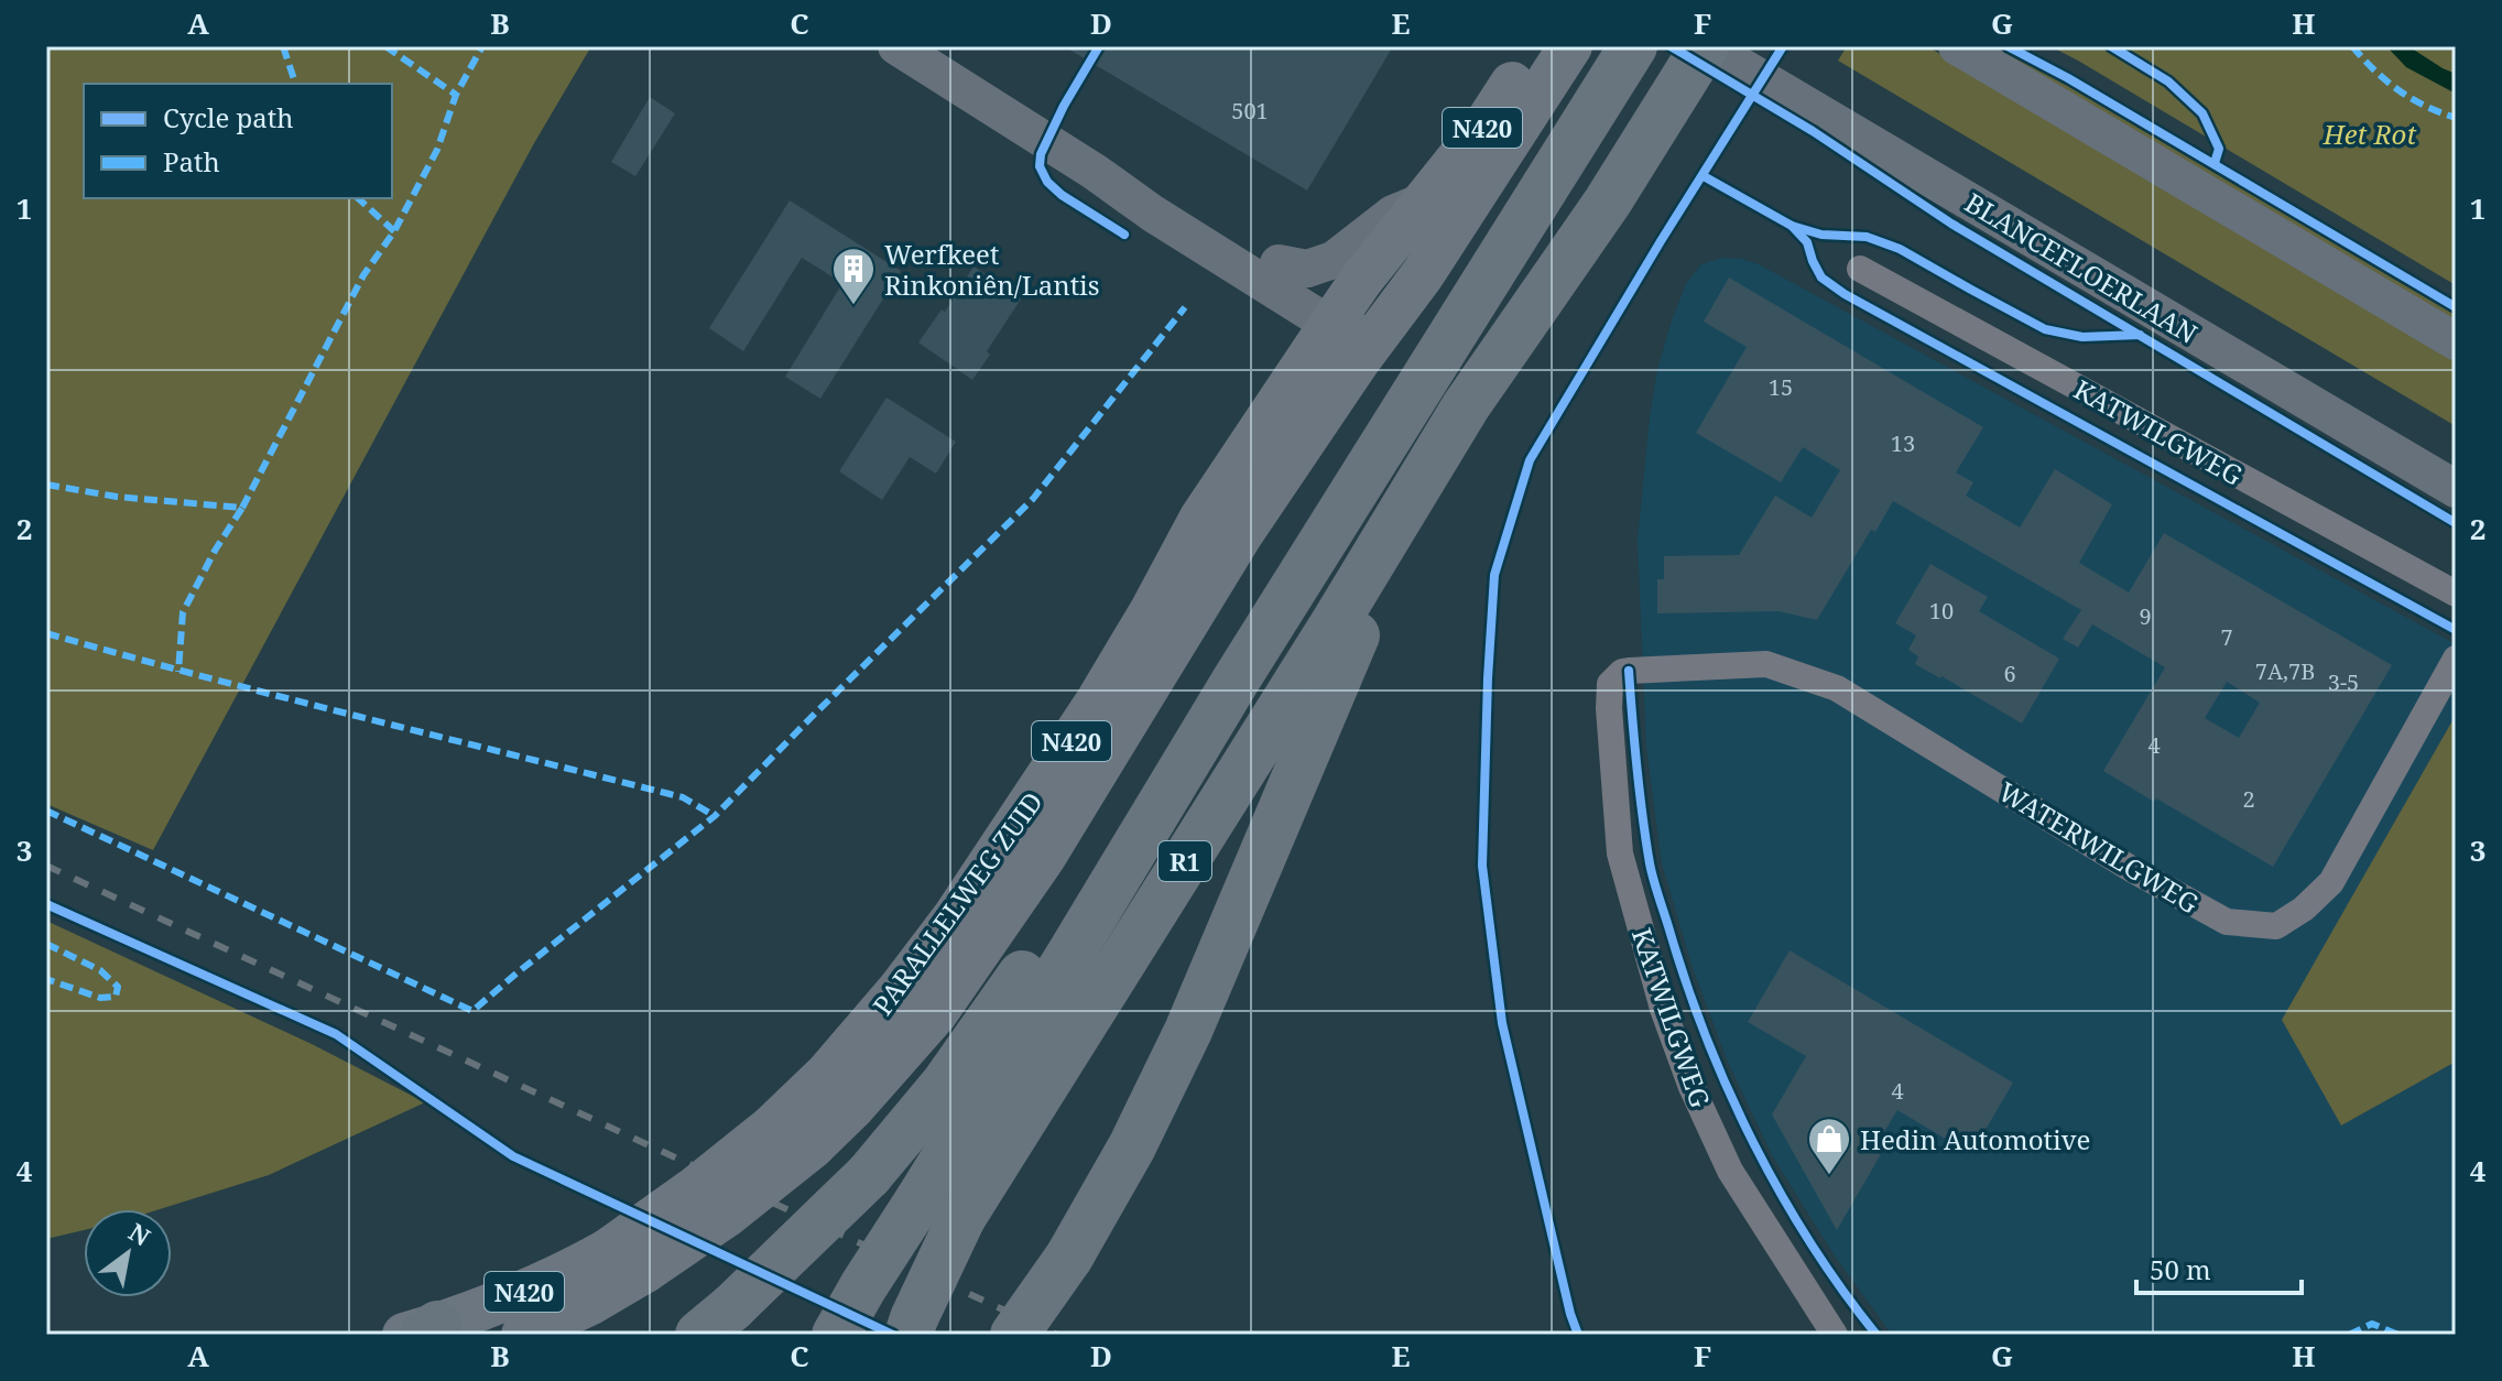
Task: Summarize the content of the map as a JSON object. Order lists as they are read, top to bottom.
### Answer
{
  "streets": {
    "highway": ["N420", "R1", "PARALLELWEG ZUID"],
    "main road": ["BLANCEFLOERLAAN"],
    "street": ["KATWILGWEG", "WATERWILGWEG"]
  },
  "crossings": [
    ["N420", "PARALLELWEG ZUID"],
    ["BLANCEFLOERLAAN", "R1"],
    ["KATWILGWEG", "WATERWILGWEG"]
  ],
  "parks": ["Het Rot"],
  "places": {
    "building": ["Werfkeet Rinkoniên/Lantis"],
    "shop": ["Hedin Automotive"]
  },
  "house_numbers": [
    "501",
    "15",
    "13",
    "10",
    "9",
    "7",
    "7A,7B",
    "6",
    "3-5",
    "4",
    "2",
    "4"
  ],
  "legend": ["Cycle path", "Path"],
  "scale_bar": "50 m",
  "north": "top right",
  "grid": {
    "columns": [
      "A",
      "B",
      "C",
      "D",
      "E",
      "F",
      "G",
      "H"
    ],
    "rows": [
      "1",
      "2",
      "3",
      "4"
    ]
  }
}
